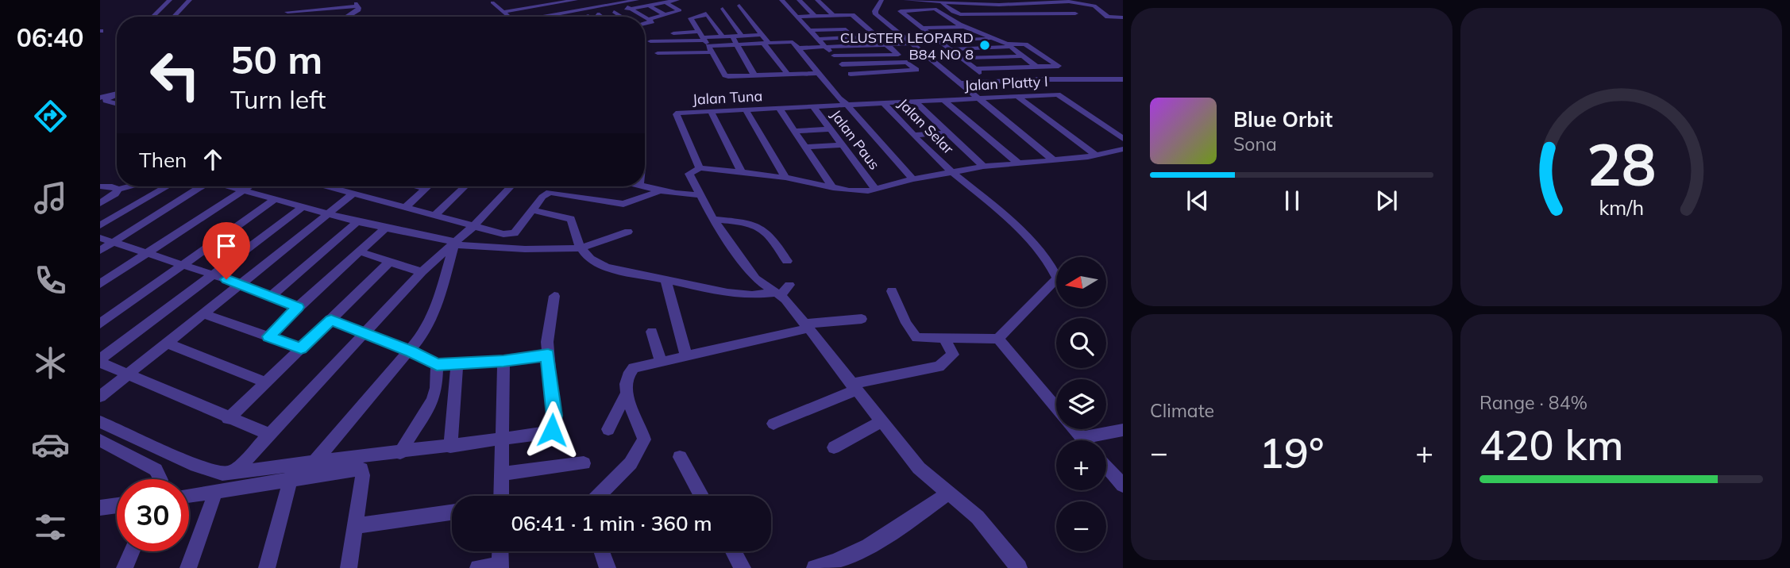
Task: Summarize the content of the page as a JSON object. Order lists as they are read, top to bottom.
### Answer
{
  "streets": {
    "street": [
      "Jalan Platty I",
      "Jalan Tuna",
      "Jalan Selar",
      "Jalan Paus"
    ]
  },
  "crossings": [
    ["Jalan Platty I", "Jalan Selar"],
    ["Jalan Tuna", "Jalan Selar"],
    ["Jalan Tuna", "Jalan Paus"]
  ],
  "places": ["CLUSTER LEOPARD B84 NO 8"],
  "north": "left",
  "page": {
    "tabs": "06:40",
    "turn": ["50 m", "Turn left"],
    "song": ["Blue Orbit", "Sona"],
    "then": "Then",
    "map_buttons": ["+", "−"],
    "tile": [
      "Climate",
      ["Range · 84%", "420 km"]
    ],
    "heat": ["−", "19°", "+"],
    "limit": "30",
    "trip": "06:41 · 1 min · 360 m",
    "gauge": ["28", "km/h"]
  }
}
